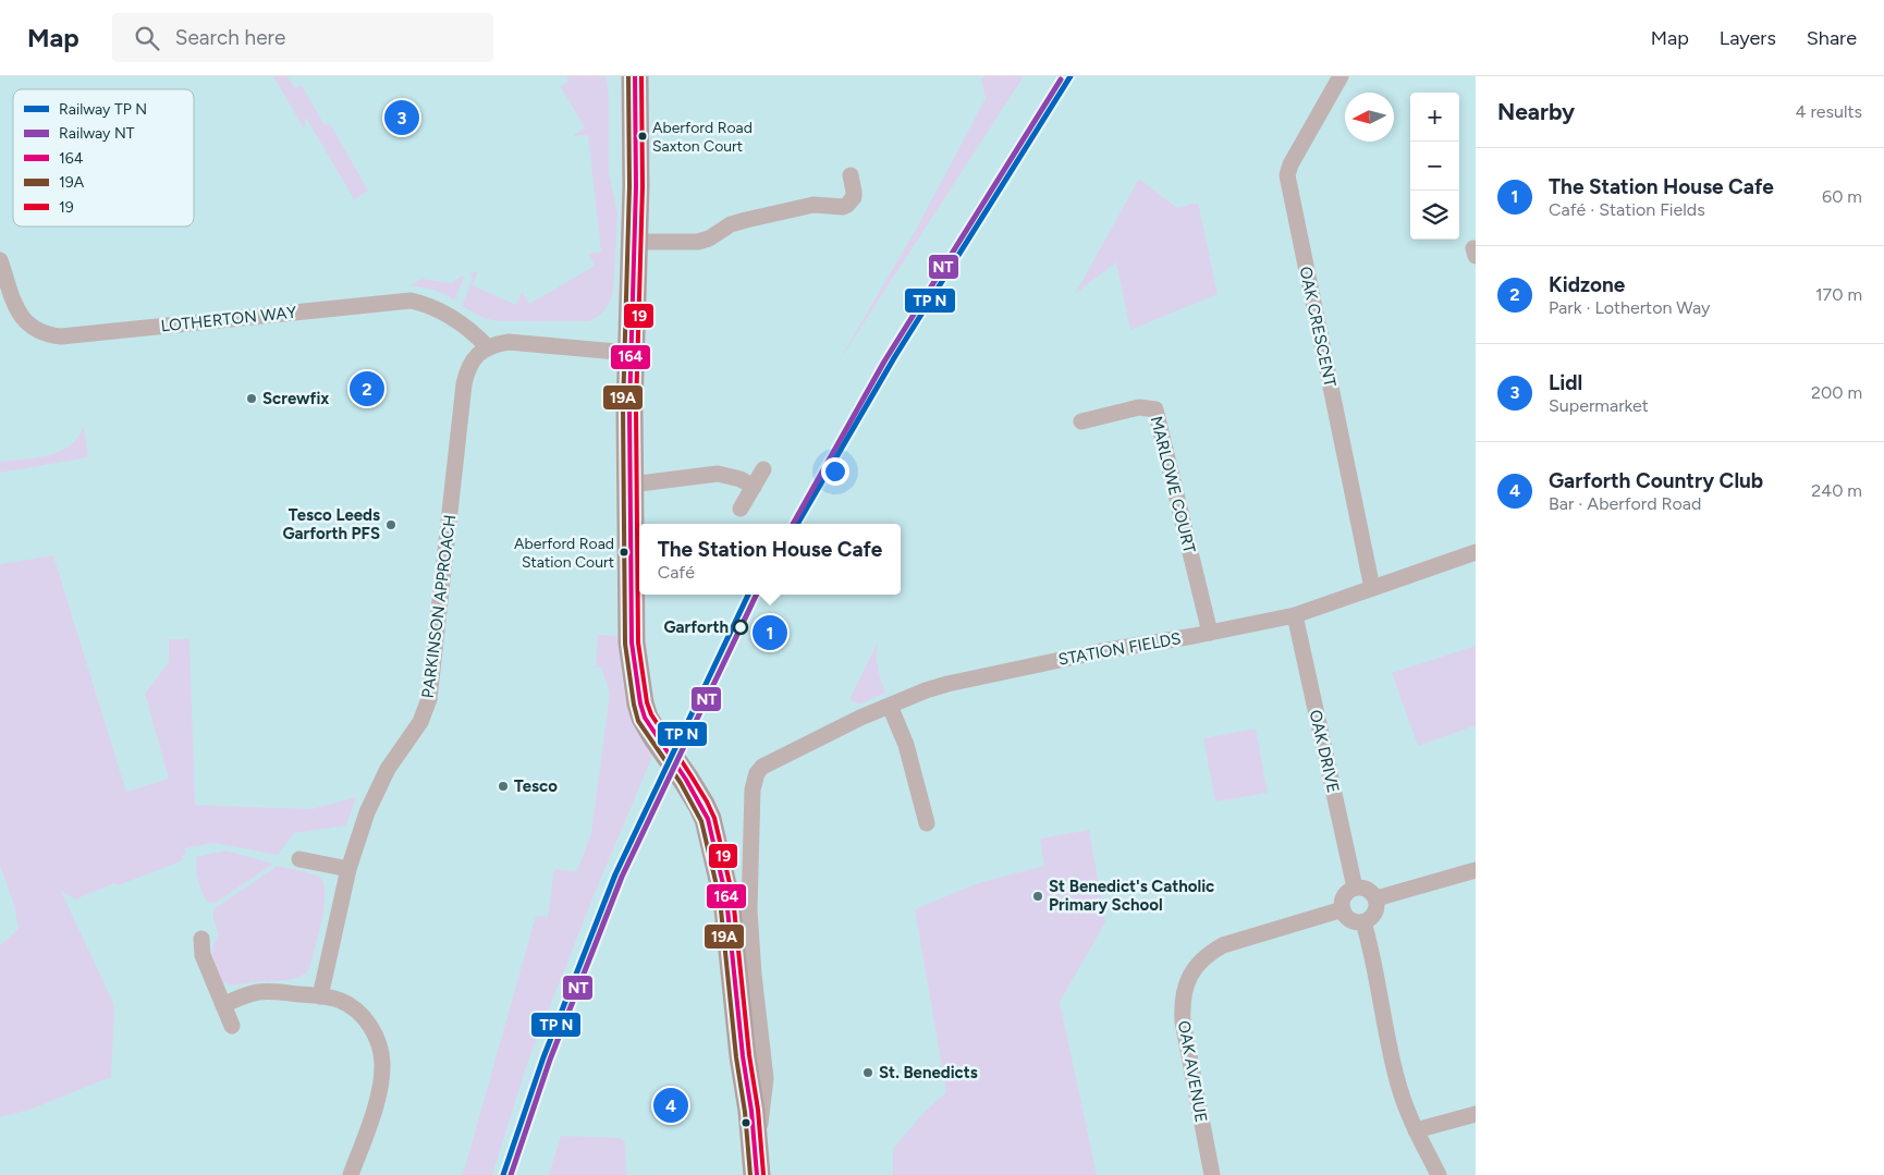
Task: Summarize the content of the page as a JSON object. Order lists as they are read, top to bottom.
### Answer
{
  "streets": {
    "street": [
      "LOTHERTON WAY",
      "OAK CRESCENT",
      "MARLOWE COURT",
      "PARKINSON APPROACH",
      "STATION FIELDS",
      "OAK DRIVE",
      "OAK AVENUE"
    ]
  },
  "crossings": [
    ["LOTHERTON WAY", "PARKINSON APPROACH"],
    ["OAK CRESCENT", "STATION FIELDS"],
    ["MARLOWE COURT", "STATION FIELDS"],
    ["STATION FIELDS", "OAK DRIVE"],
    ["OAK DRIVE", "OAK AVENUE"]
  ],
  "places": [
    "Aberford Road Saxton Court",
    "Screwfix",
    "Tesco Leeds Garforth PFS",
    "Aberford Road Station Court",
    "Garforth",
    "Tesco",
    "St Benedict's Catholic Primary School",
    "St. Benedicts"
  ],
  "lines": [
    "transit line 164",
    "transit line 19A",
    "transit line 19",
    "rail line NT"
  ],
  "legend": [
    "Railway TP N",
    "Railway NT",
    "164",
    "19A",
    "19"
  ],
  "north": "left",
  "page": {
    "header": "Map",
    "search": "Search here",
    "nav": ["Map", "Layers", "Share"],
    "heading": ["Nearby", "4 results"],
    "map_buttons": ["+", "−"],
    "pins": [
      "3",
      "2",
      "1",
      "4"
    ],
    "list": [
      {
        "mark": "1",
        "name": "The Station House Cafe",
        "note": "Café · Station Fields",
        "value": "60 m"
      },
      {
        "mark": "2",
        "name": "Kidzone",
        "note": "Park · Lotherton Way",
        "value": "170 m"
      },
      {
        "mark": "3",
        "name": "Lidl",
        "note": "Supermarket",
        "value": "200 m"
      },
      {
        "mark": "4",
        "name": "Garforth Country Club",
        "note": "Bar · Aberford Road",
        "value": "240 m"
      }
    ],
    "popup": ["The Station House Cafe", "Café"]
  }
}
